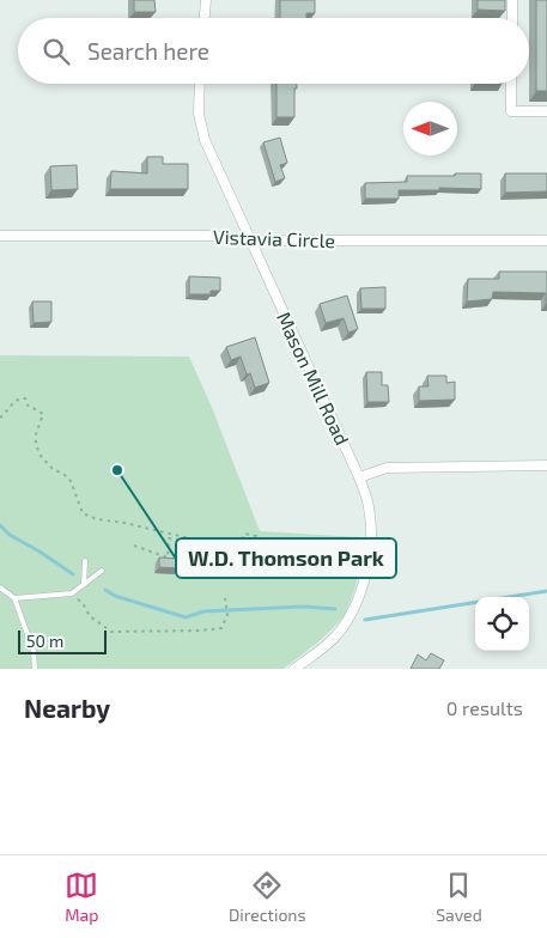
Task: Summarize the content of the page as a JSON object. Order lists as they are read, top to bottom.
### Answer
{
  "streets": {
    "street": ["Vistavia Circle", "Mason Mill Road"]
  },
  "crossings": [
    ["Vistavia Circle", "Mason Mill Road"]
  ],
  "places": ["W.D. Thomson Park"],
  "scale_bar": "50 m",
  "north": "left",
  "page": {
    "search": "Search here",
    "scale": "50 m",
    "heading": ["Nearby", "0 results"],
    "nav": ["Map", "Directions", "Saved"]
  }
}
